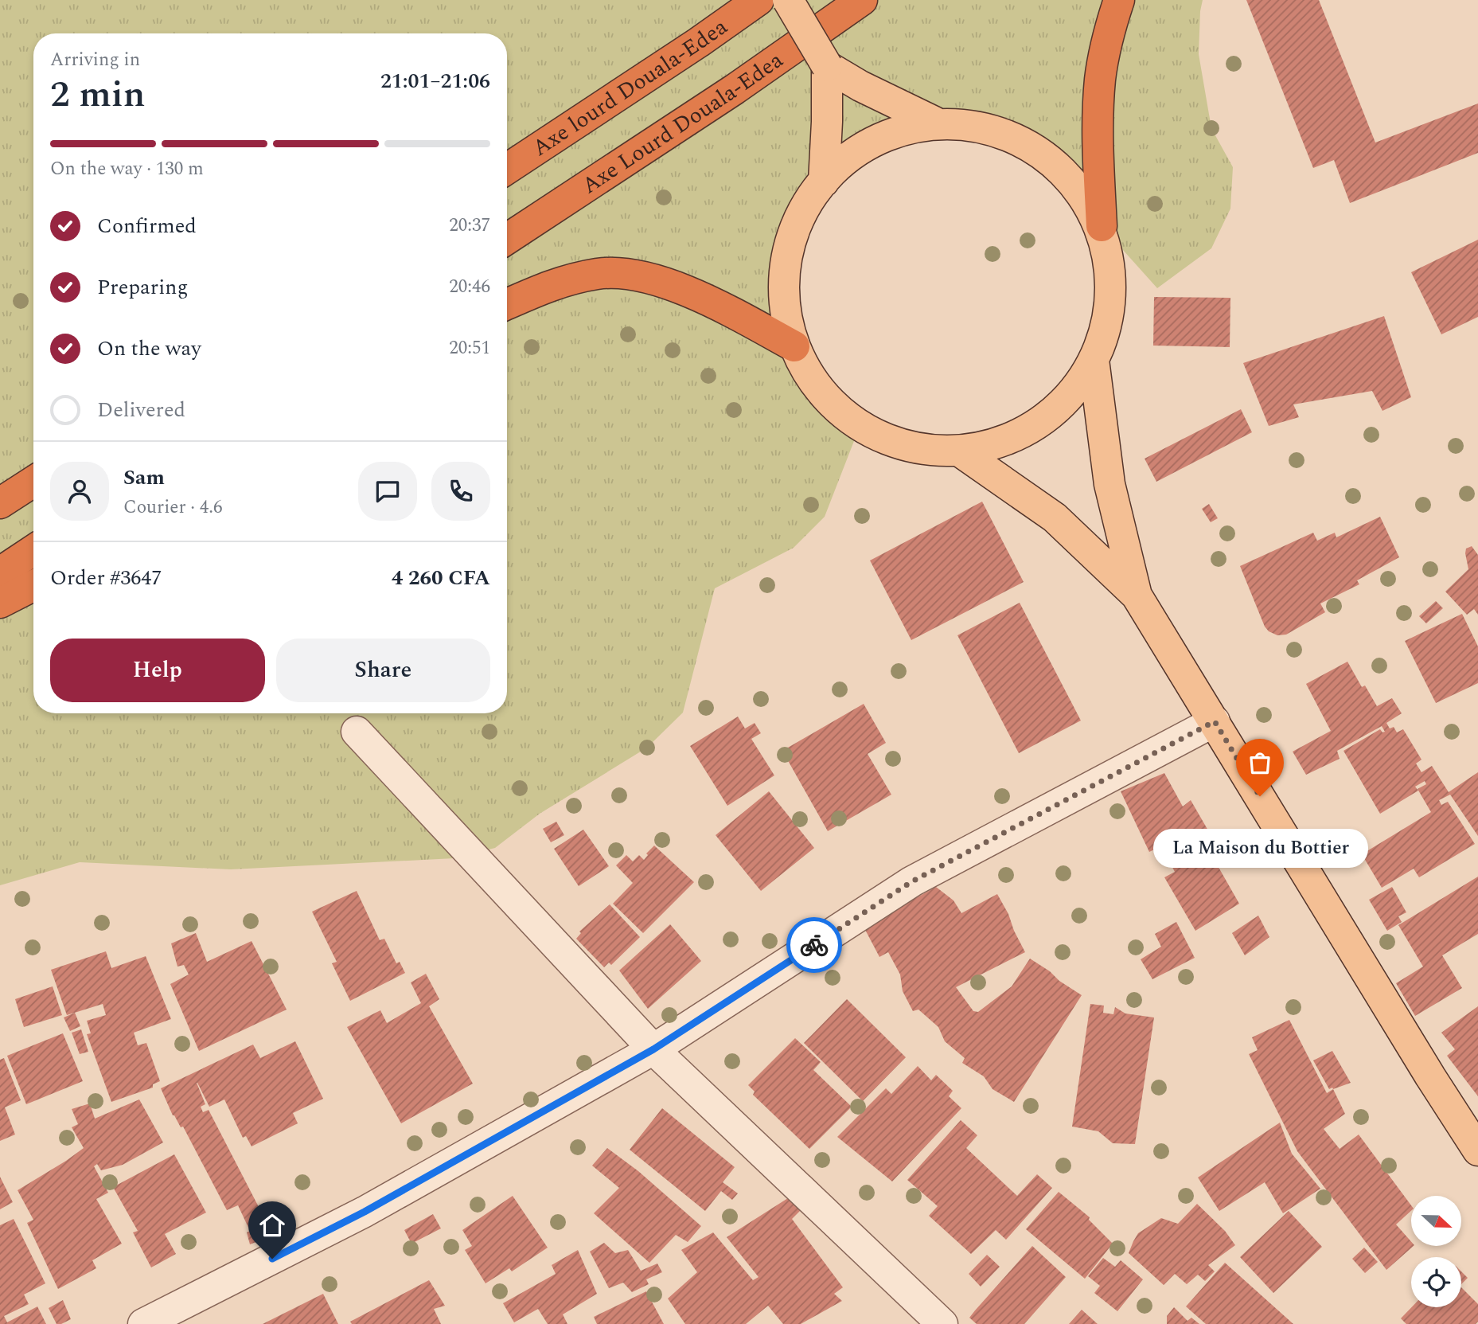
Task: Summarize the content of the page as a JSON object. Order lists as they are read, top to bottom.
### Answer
{
  "streets": {
    "highway": ["Axe lourd Douala-Edea", "Axe Lourd Douala-Edea"]
  },
  "places": ["La Maison du Bottier"],
  "north": "right",
  "page": {
    "heading": ["2 min", "Arriving in", "21:01–21:06"],
    "panel": [
      "Sam",
      "Courier · 4.6",
      "Order #3647",
      "4 260 CFA"
    ],
    "bar": "On the way · 130 m",
    "list": [
      ["Confirmed", "20:37"],
      ["Preparing", "20:46"],
      ["On the way", "20:51"],
      "Delivered"
    ],
    "buttons": ["Help", "Share"],
    "bubble": "La Maison du Bottier"
  }
}
